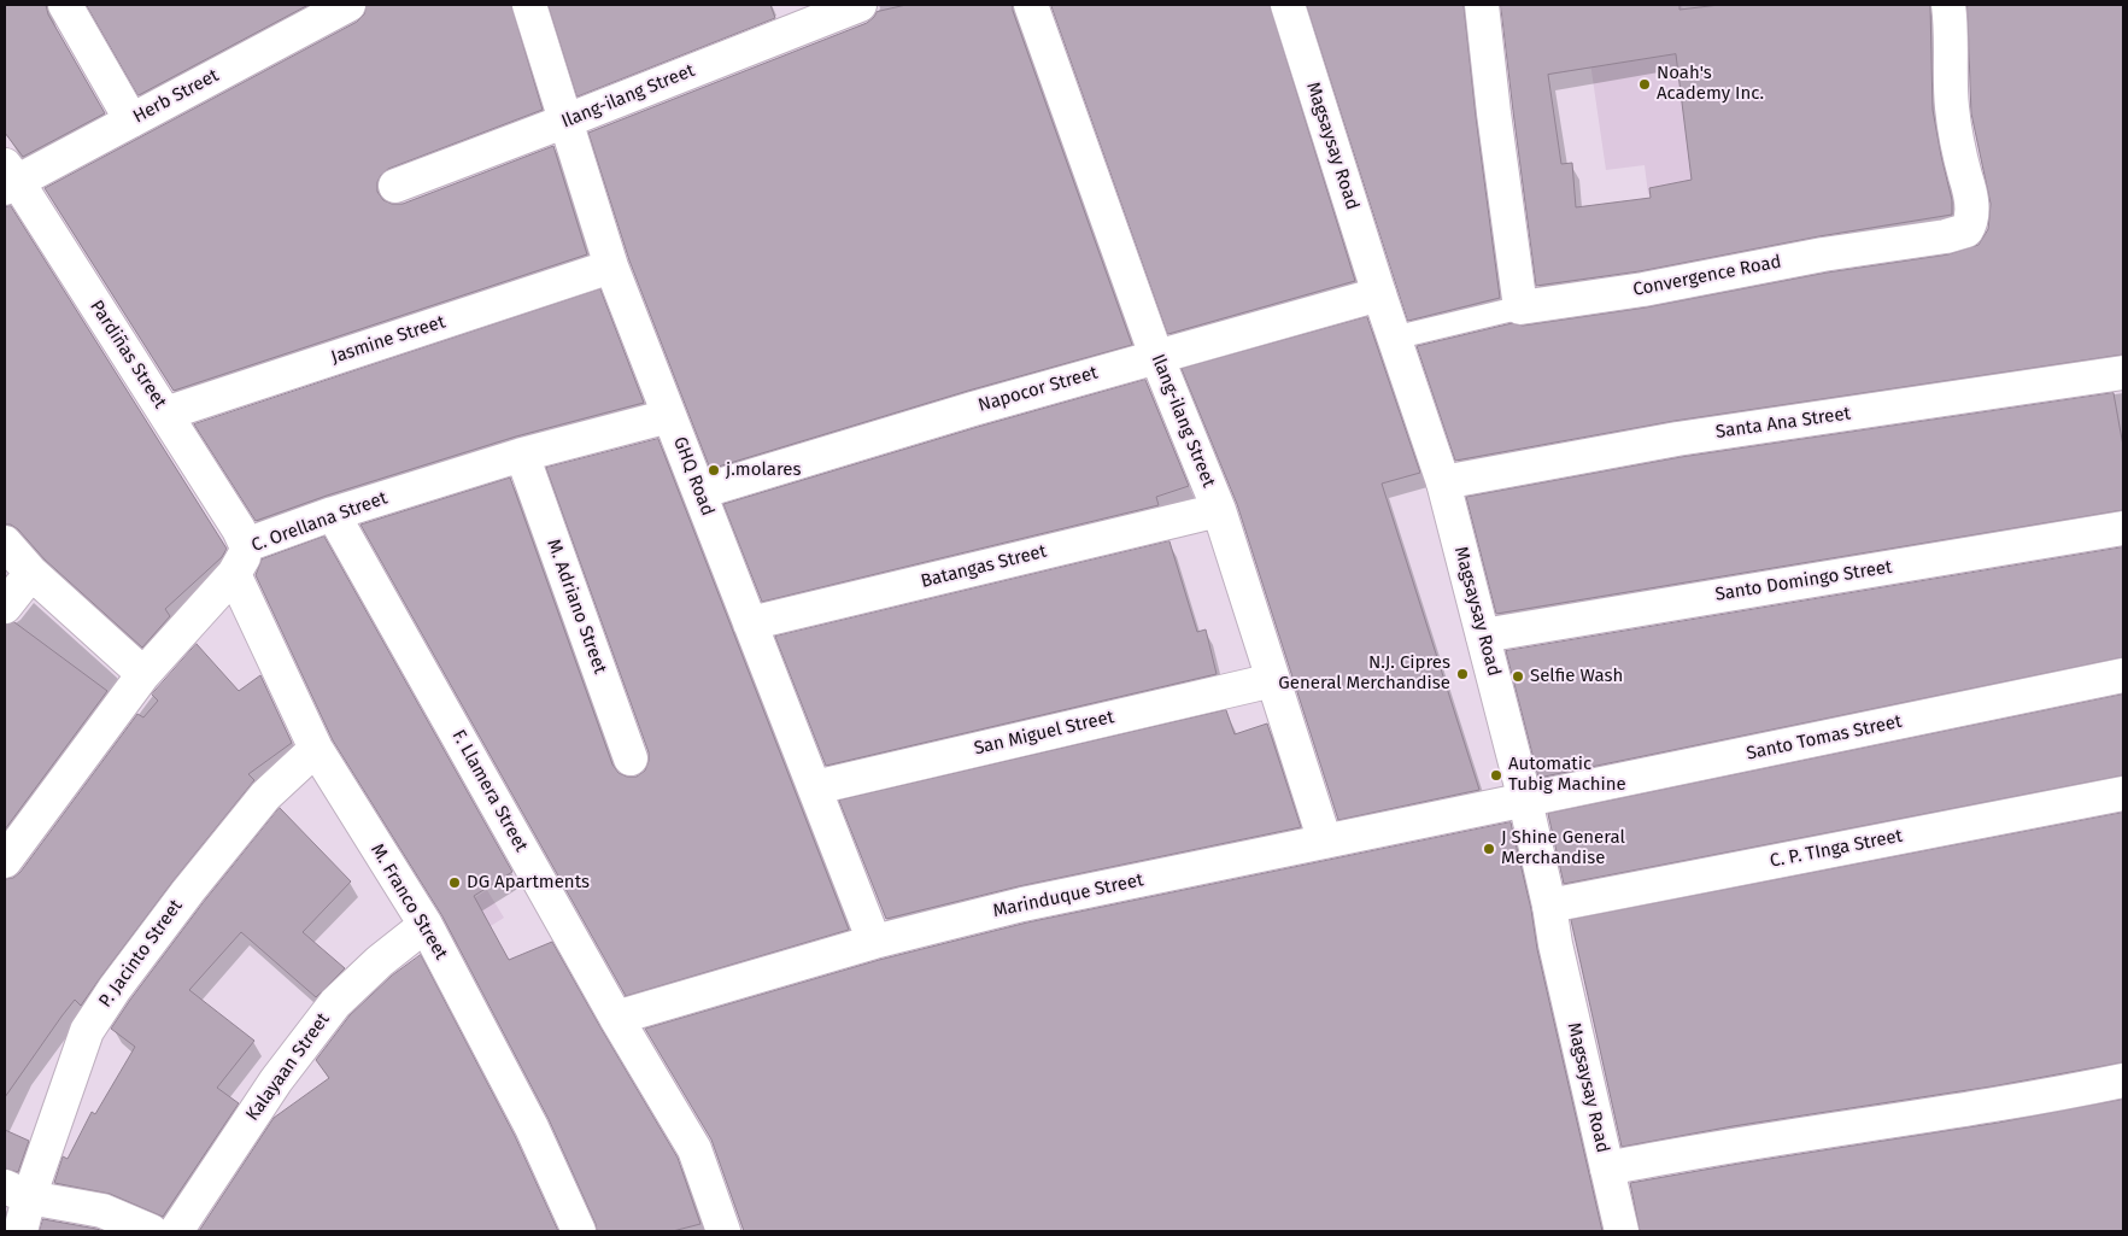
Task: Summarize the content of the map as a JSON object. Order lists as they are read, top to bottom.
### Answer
{
  "streets": {
    "street": [
      "Herb Street",
      "Ilang-ilang Street",
      "Magsaysay Road",
      "Convergence Road",
      "Jasmine Street",
      "Pardiñas Street",
      "Napocor Street",
      "Santa Ana Street",
      "GHQ Road",
      "C. Orellana Street",
      "Batangas Street",
      "Santo Domingo Street",
      "M. Adriano Street",
      "San Miguel Street",
      "Santo Tomas Street",
      "F. Llamera Street",
      "C. P. TInga Street",
      "Marinduque Street",
      "M. Franco Street",
      "P. Jacinto Street",
      "Kalayaan Street"
    ]
  },
  "crossings": [
    ["Herb Street", "Pardiñas Street"],
    ["Ilang-ilang Street", "Napocor Street"],
    ["Ilang-ilang Street", "GHQ Road"],
    ["Ilang-ilang Street", "Batangas Street"],
    ["Ilang-ilang Street", "San Miguel Street"],
    ["Ilang-ilang Street", "Marinduque Street"],
    ["Magsaysay Road", "Napocor Street"],
    ["Magsaysay Road", "Santa Ana Street"],
    ["Magsaysay Road", "Santo Domingo Street"],
    ["Magsaysay Road", "Santo Tomas Street"],
    ["Magsaysay Road", "C. P. TInga Street"],
    ["Magsaysay Road", "Marinduque Street"],
    ["Jasmine Street", "Pardiñas Street"],
    ["Jasmine Street", "GHQ Road"],
    ["Pardiñas Street", "C. Orellana Street"],
    ["Pardiñas Street", "M. Franco Street"],
    ["Napocor Street", "GHQ Road"],
    ["GHQ Road", "C. Orellana Street"],
    ["GHQ Road", "Batangas Street"],
    ["GHQ Road", "San Miguel Street"],
    ["GHQ Road", "Marinduque Street"],
    ["C. Orellana Street", "M. Adriano Street"],
    ["C. Orellana Street", "F. Llamera Street"],
    ["C. Orellana Street", "M. Franco Street"],
    ["Santo Tomas Street", "Marinduque Street"],
    ["F. Llamera Street", "Marinduque Street"],
    ["M. Franco Street", "P. Jacinto Street"],
    ["M. Franco Street", "Kalayaan Street"]
  ],
  "places": [
    "Noah's Academy Inc.",
    "j.molares",
    "N.J. Cipres General Merchandise",
    "Selfie Wash",
    "Automatic Tubig Machine",
    "J Shine General Merchandise",
    "DG Apartments"
  ]
}
